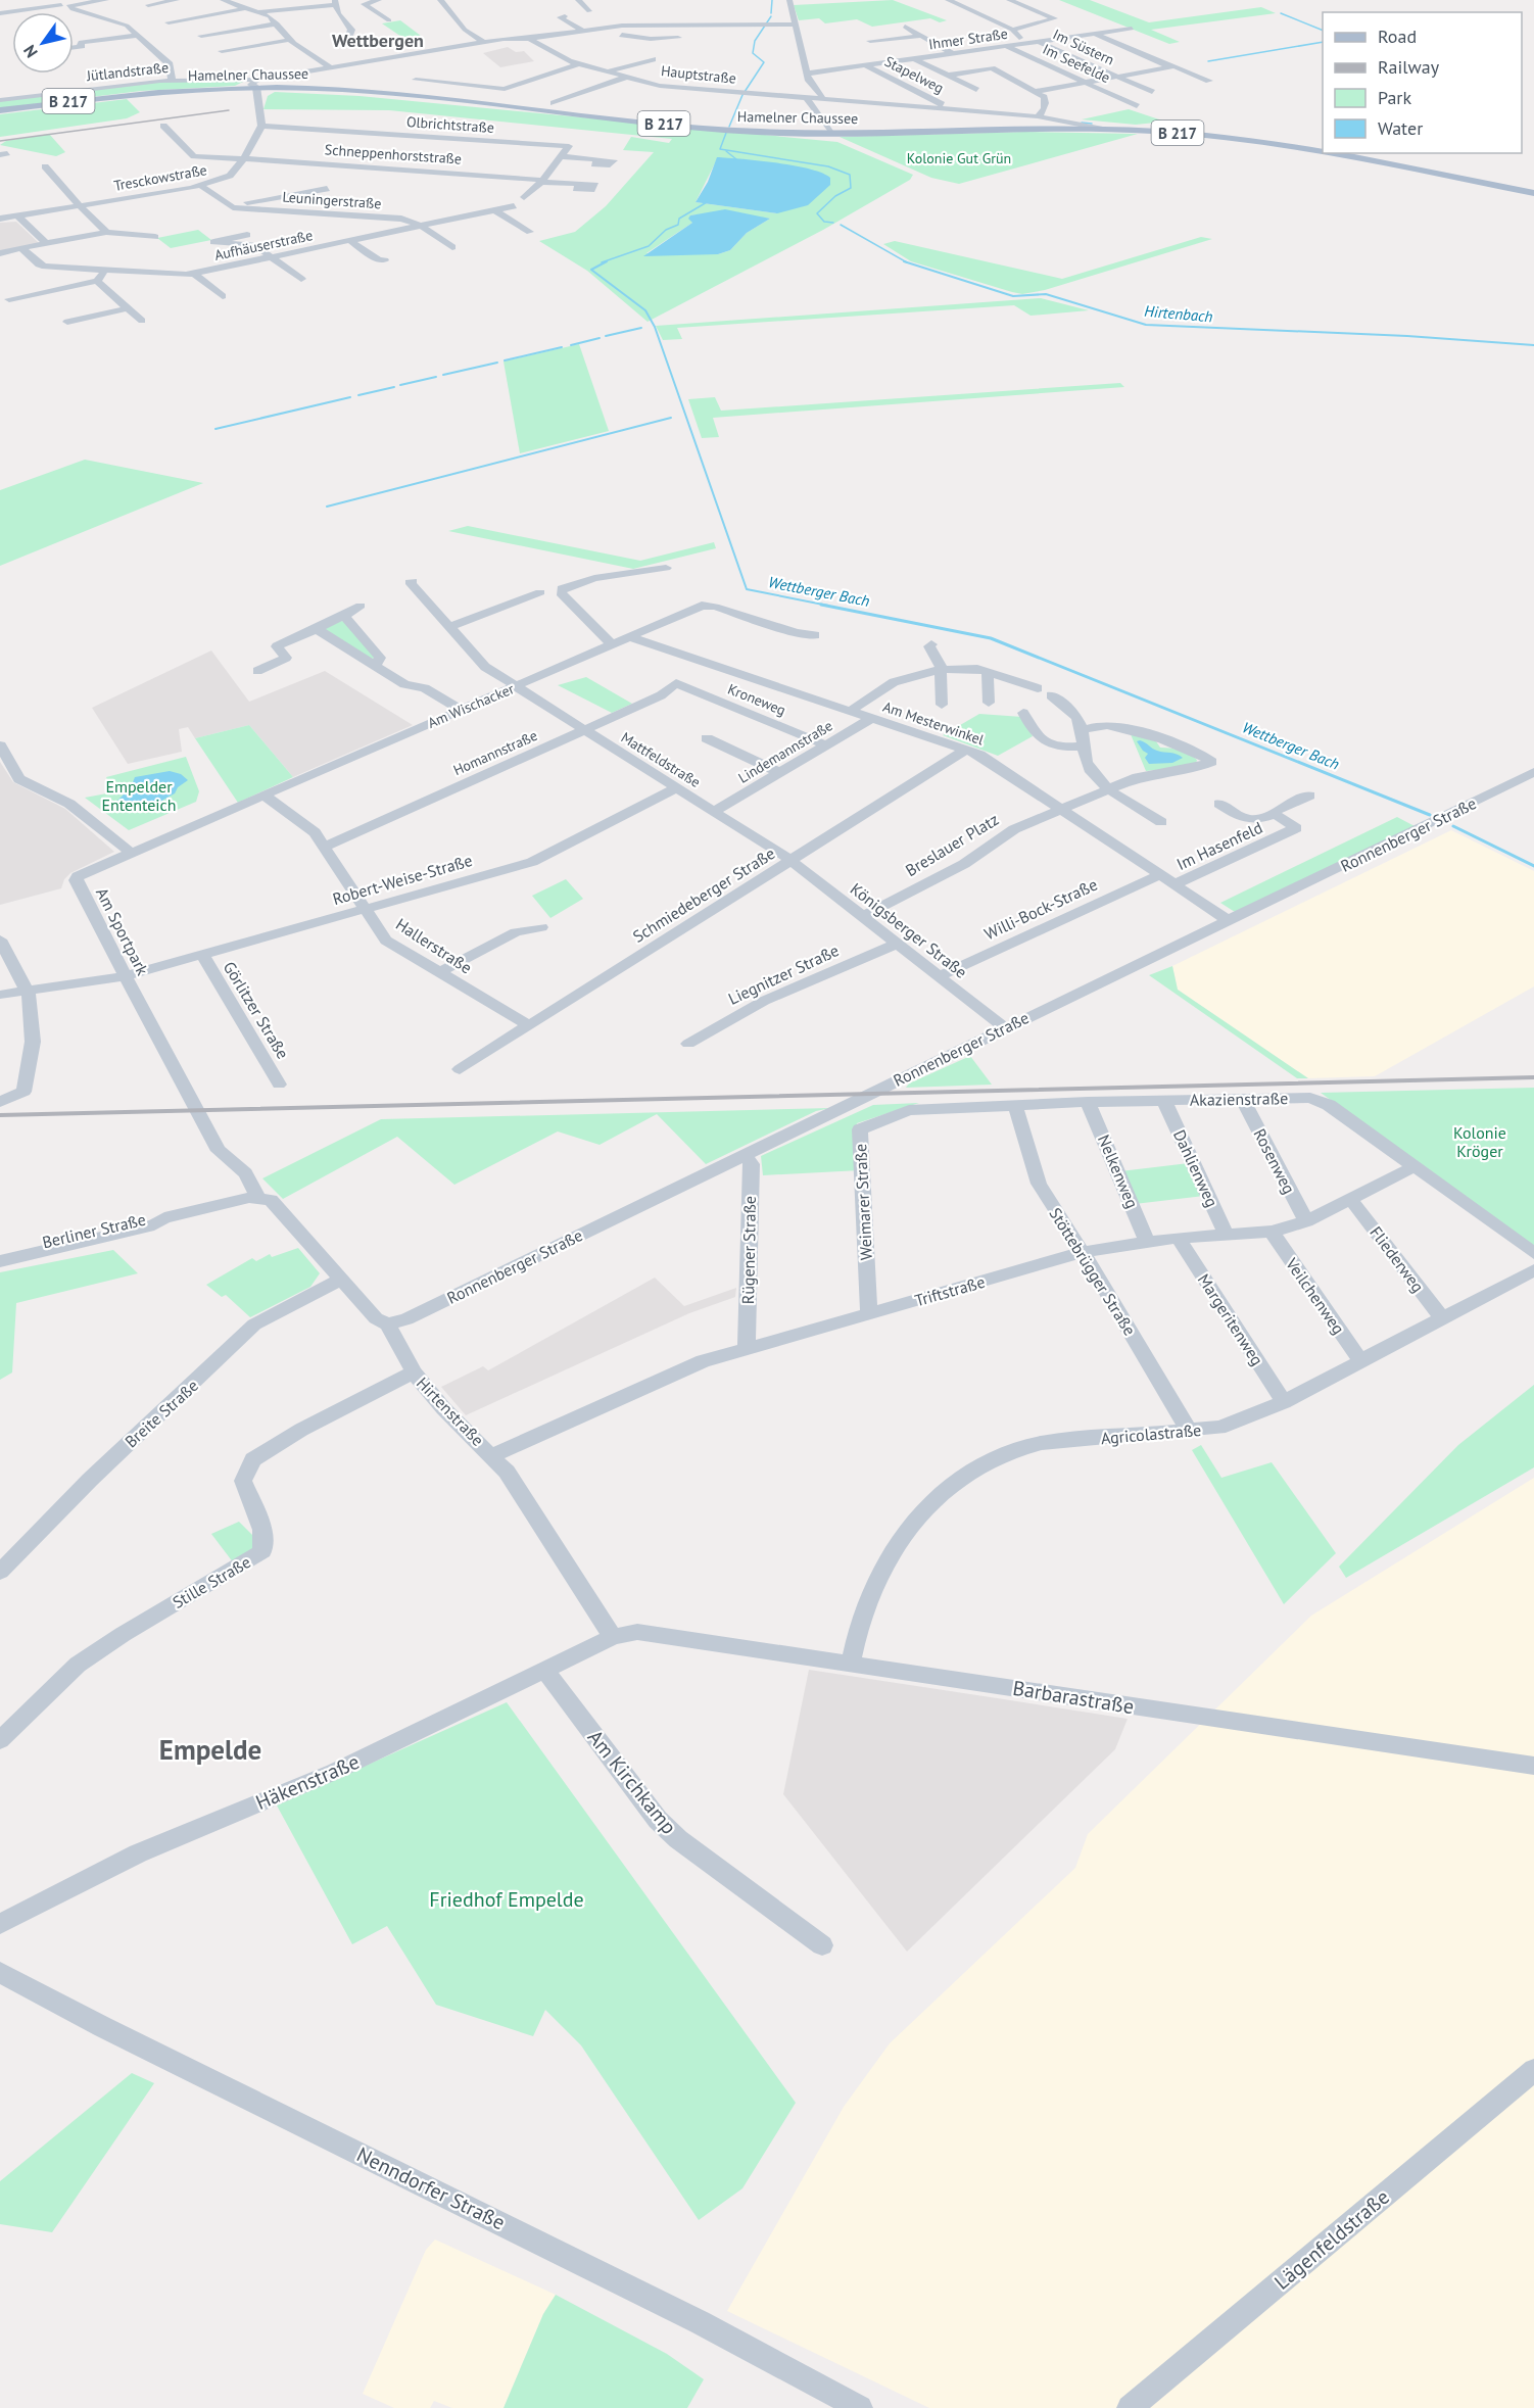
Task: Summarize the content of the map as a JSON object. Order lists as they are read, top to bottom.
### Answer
{
  "streets": {
    "main road": ["Hamelner Chaussee", "B 217"],
    "street": [
      "Ihmer Straße",
      "Im Süstern",
      "Im Seefelde",
      "Jütlandstraße",
      "Hauptstraße",
      "Stapelweg",
      "Olbrichtstraße",
      "Schneppenhorststraße",
      "Tresckowstraße",
      "Leuningerstraße",
      "Aufhäuserstraße",
      "Kroneweg",
      "Am Wischacker",
      "Am Mesterwinkel",
      "Lindemannstraße",
      "Homannstraße",
      "Mattfeldstraße",
      "Ronnenberger Straße",
      "Breslauer Platz",
      "Im Hasenfeld",
      "Robert-Weise-Straße",
      "Schmiedeberger Straße",
      "Willi-Bock-Straße",
      "Königsberger Straße",
      "Am Sportpark",
      "Hallerstraße",
      "Liegnitzer Straße",
      "Görlitzer Straße",
      "Akazienstraße",
      "Rosenweg",
      "Dahlienweg",
      "Nelkenweg",
      "Weimarer Straße",
      "Berliner Straße",
      "Rügener Straße",
      "Fliederweg",
      "Stöttebrügger Straße",
      "Triftstraße",
      "Veilchenweg",
      "Margeritenweg",
      "Hirtenstraße",
      "Breite Straße",
      "Agricolastraße",
      "Stille Straße",
      "Barbarastraße",
      "Häkenstraße",
      "Am Kirchkamp",
      "Nenndorfer Straße",
      "Lägenfeldstraße"
    ]
  },
  "crossings": [
    ["Ihmer Straße", "Im Süstern"],
    ["Ihmer Straße", "Im Seefelde"],
    ["Ihmer Straße", "Stapelweg"],
    ["Jütlandstraße", "Hamelner Chaussee"],
    ["Hamelner Chaussee", "Hauptstraße"],
    ["Hauptstraße", "Stapelweg"],
    ["Olbrichtstraße", "Tresckowstraße"],
    ["Schneppenhorststraße", "Tresckowstraße"],
    ["Tresckowstraße", "Leuningerstraße"],
    ["Leuningerstraße", "Aufhäuserstraße"],
    ["Kroneweg", "Lindemannstraße"],
    ["Kroneweg", "Homannstraße"],
    ["Am Wischacker", "Am Mesterwinkel"],
    ["Am Wischacker", "Mattfeldstraße"],
    ["Am Wischacker", "Am Sportpark"],
    ["Am Wischacker", "Hallerstraße"],
    ["Am Mesterwinkel", "Lindemannstraße"],
    ["Am Mesterwinkel", "Ronnenberger Straße"],
    ["Am Mesterwinkel", "Breslauer Platz"],
    ["Am Mesterwinkel", "Im Hasenfeld"],
    ["Am Mesterwinkel", "Schmiedeberger Straße"],
    ["Am Mesterwinkel", "Willi-Bock-Straße"],
    ["Lindemannstraße", "Mattfeldstraße"],
    ["Homannstraße", "Mattfeldstraße"],
    ["Homannstraße", "Hallerstraße"],
    ["Mattfeldstraße", "Robert-Weise-Straße"],
    ["Mattfeldstraße", "Schmiedeberger Straße"],
    ["Mattfeldstraße", "Königsberger Straße"],
    ["Ronnenberger Straße", "Königsberger Straße"],
    ["Ronnenberger Straße", "Rügener Straße"],
    ["Ronnenberger Straße", "Hirtenstraße"],
    ["Breslauer Platz", "Königsberger Straße"],
    ["Robert-Weise-Straße", "Am Sportpark"],
    ["Robert-Weise-Straße", "Hallerstraße"],
    ["Robert-Weise-Straße", "Görlitzer Straße"],
    ["Schmiedeberger Straße", "Königsberger Straße"],
    ["Schmiedeberger Straße", "Hallerstraße"],
    ["Willi-Bock-Straße", "Königsberger Straße"],
    ["Königsberger Straße", "Liegnitzer Straße"],
    ["Am Sportpark", "Hirtenstraße"],
    ["Akazienstraße", "Rosenweg"],
    ["Akazienstraße", "Dahlienweg"],
    ["Akazienstraße", "Nelkenweg"],
    ["Akazienstraße", "Weimarer Straße"],
    ["Akazienstraße", "Stöttebrügger Straße"],
    ["Akazienstraße", "Triftstraße"],
    ["Rosenweg", "Triftstraße"],
    ["Dahlienweg", "Triftstraße"],
    ["Nelkenweg", "Triftstraße"],
    ["Weimarer Straße", "Triftstraße"],
    ["Rügener Straße", "Triftstraße"],
    ["Fliederweg", "Triftstraße"],
    ["Fliederweg", "Agricolastraße"],
    ["Stöttebrügger Straße", "Triftstraße"],
    ["Stöttebrügger Straße", "Agricolastraße"],
    ["Triftstraße", "Veilchenweg"],
    ["Triftstraße", "Margeritenweg"],
    ["Triftstraße", "Hirtenstraße"],
    ["Veilchenweg", "Agricolastraße"],
    ["Margeritenweg", "Agricolastraße"],
    ["Hirtenstraße", "Breite Straße"],
    ["Hirtenstraße", "Stille Straße"],
    ["Hirtenstraße", "Barbarastraße"],
    ["Hirtenstraße", "Häkenstraße"],
    ["Agricolastraße", "Barbarastraße"],
    ["Barbarastraße", "Häkenstraße"],
    ["Häkenstraße", "Am Kirchkamp"]
  ],
  "districts": ["Wettbergen", "Empelde"],
  "water": ["Hirtenbach", "Wettberger Bach"],
  "parks": [
    "Kolonie Gut Grün",
    "Empelder Ententeich",
    "Kolonie Kröger",
    "Friedhof Empelde"
  ],
  "legend": [
    "Road",
    "Railway",
    "Park",
    "Water"
  ],
  "north": "bottom left"
}
